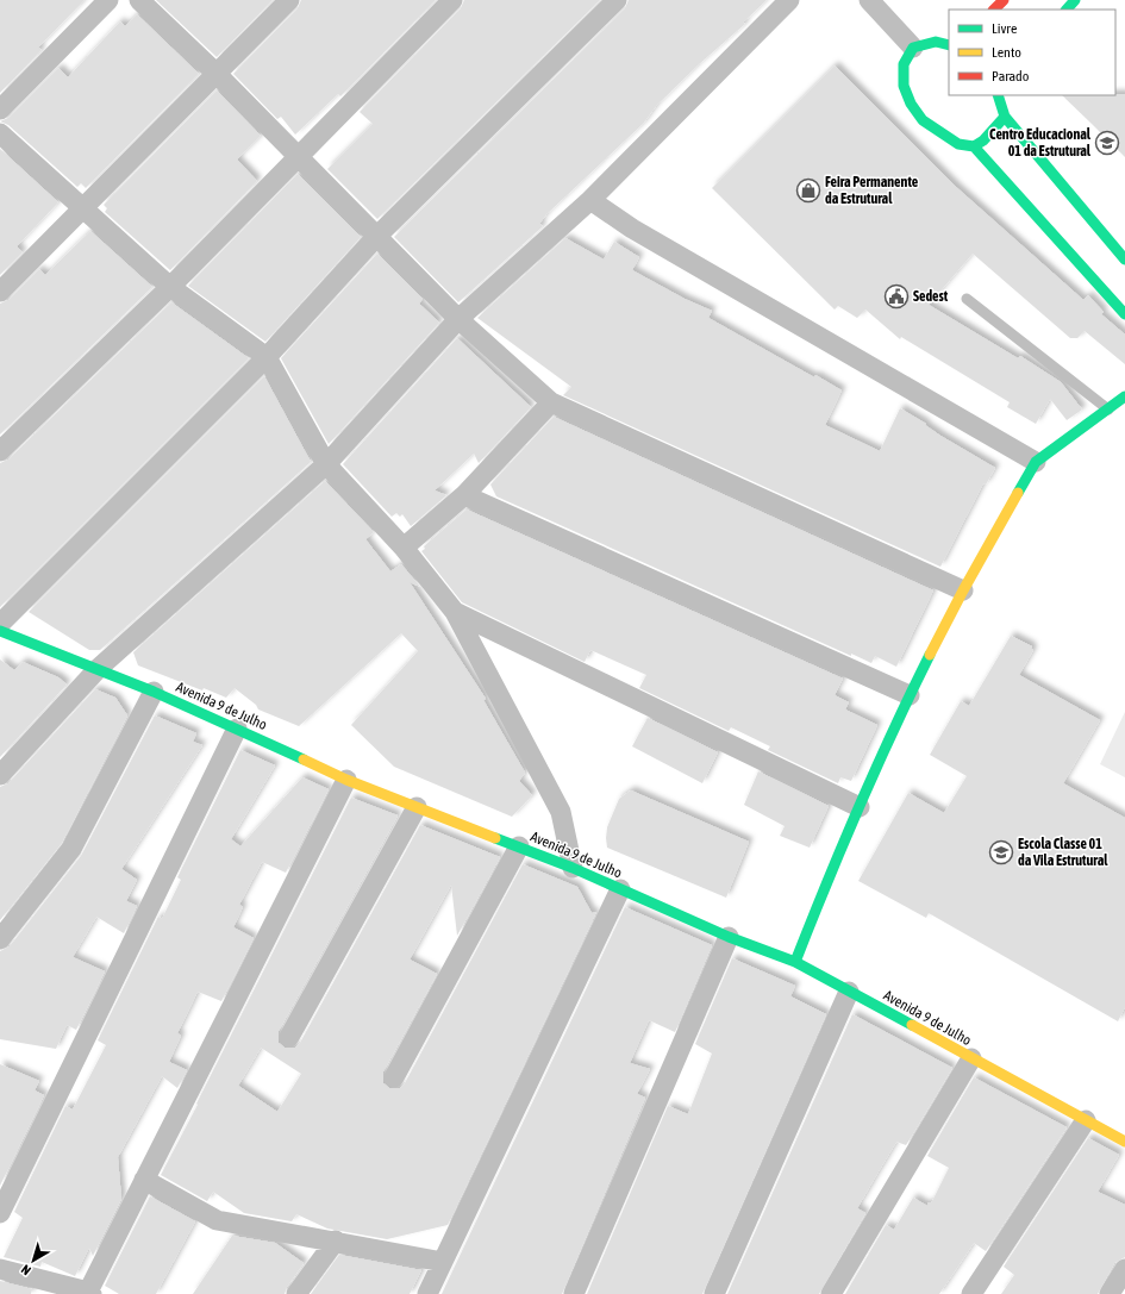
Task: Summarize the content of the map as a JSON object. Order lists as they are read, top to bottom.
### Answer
{
  "streets": {
    "street": ["Avenida 9 de Julho"]
  },
  "places": {
    "school or university": ["Centro Educacional 01 da Estrutural", "Escola Classe 01 da Vila Estrutural"],
    "shop": ["Feira Permanente da Estrutural"],
    "public building": ["Sedest"]
  },
  "legend": ["Livre", "Lento", "Parado"],
  "north": "bottom left"
}
